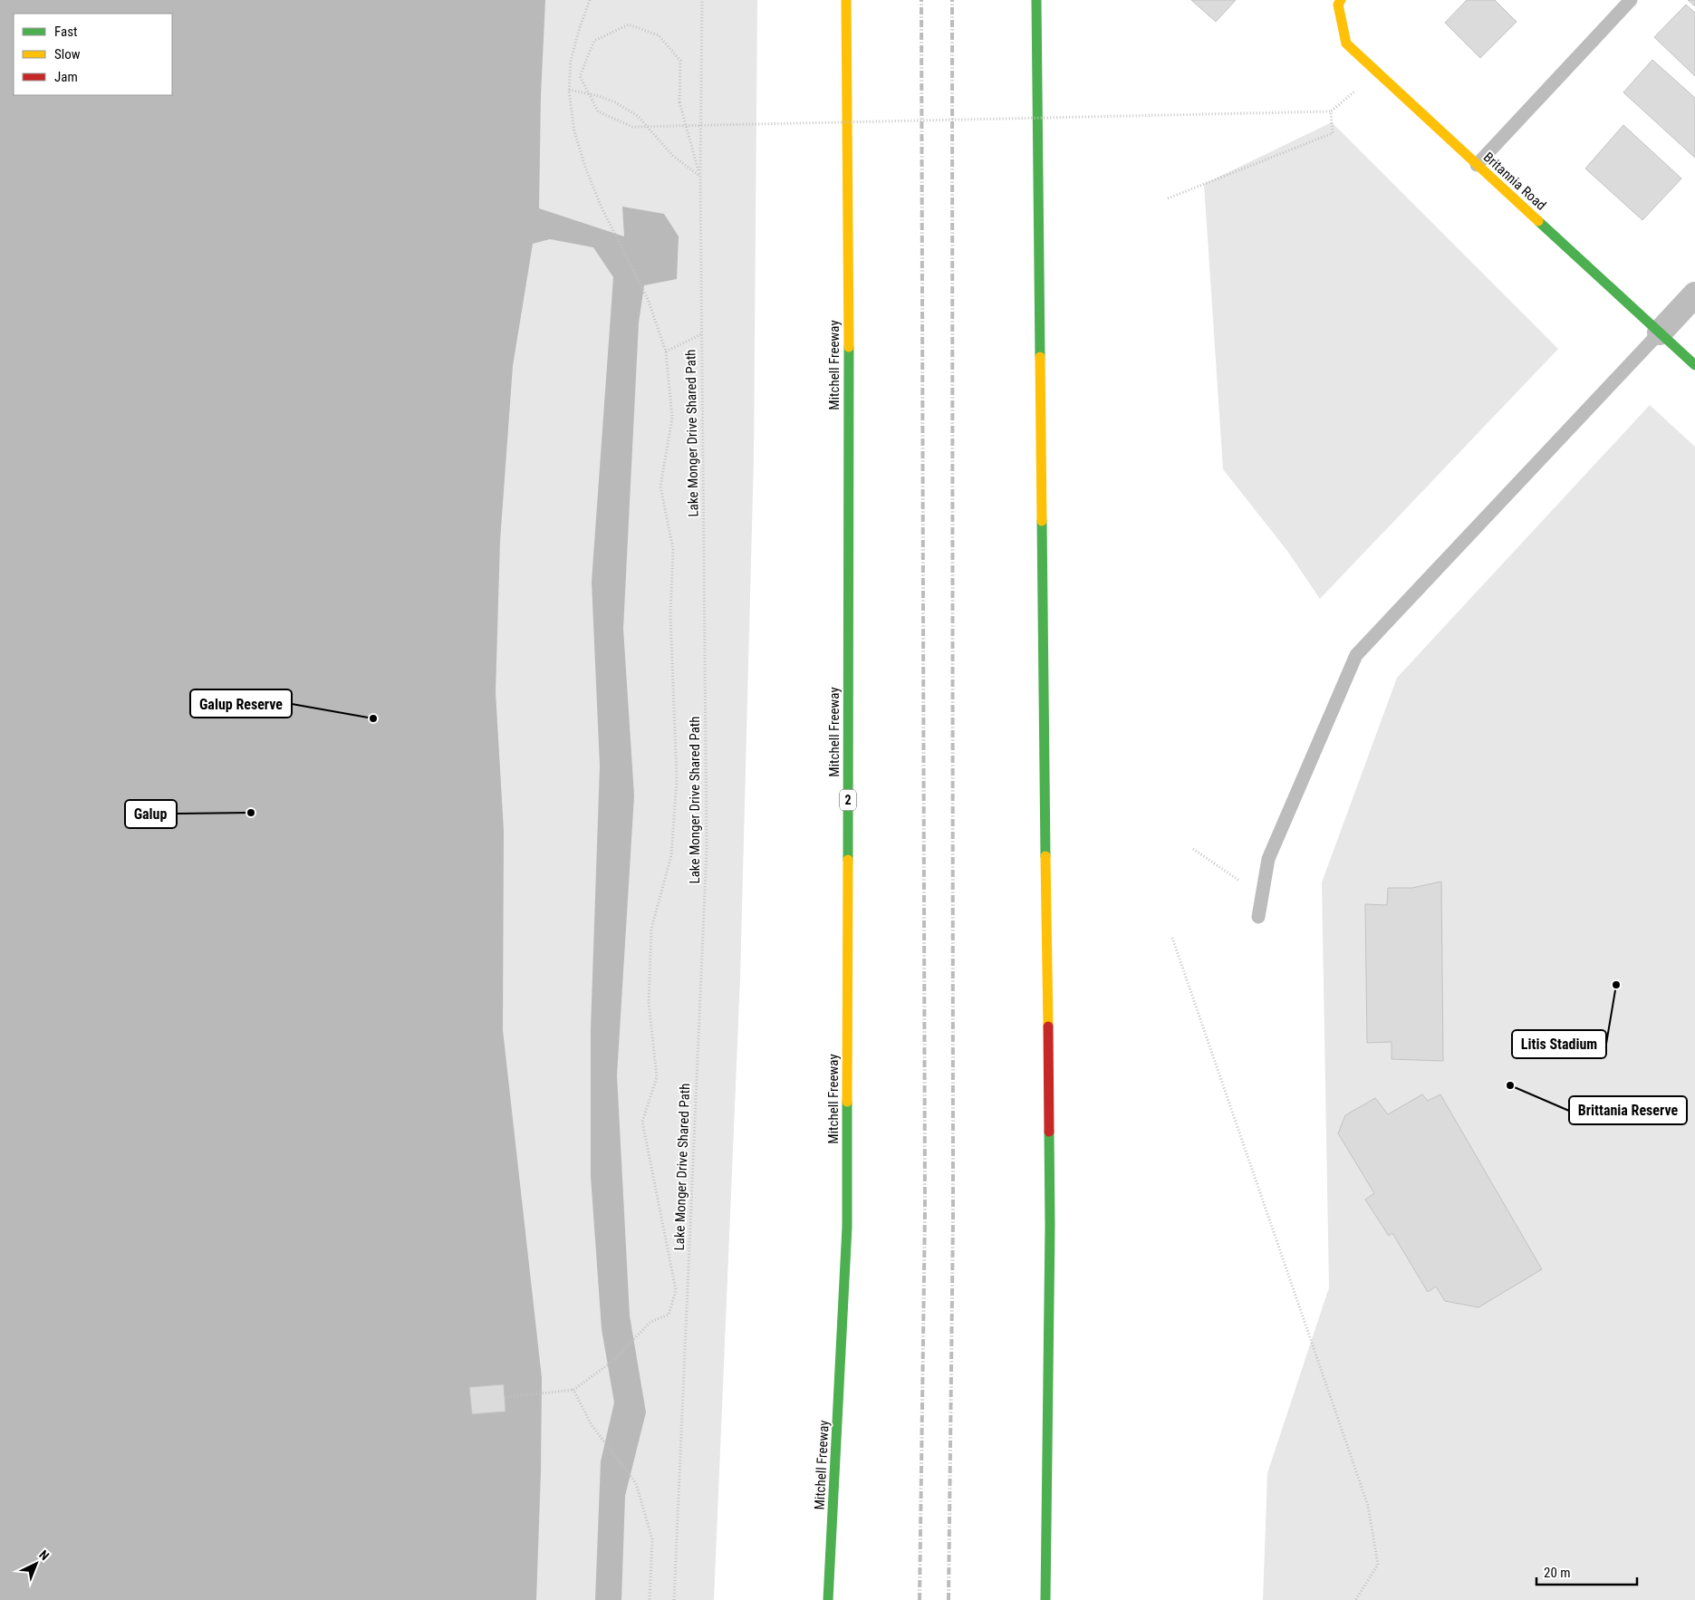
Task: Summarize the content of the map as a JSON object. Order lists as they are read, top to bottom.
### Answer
{
  "streets": {
    "main road": ["Britannia Road", "Mitchell Freeway", "2"],
    "path": ["Lake Monger Drive Shared Path"]
  },
  "places": [
    "Galup Reserve",
    "Galup",
    "Litis Stadium",
    "Brittania Reserve"
  ],
  "legend": ["Fast", "Slow", "Jam"],
  "scale_bar": "20 m",
  "north": "top right"
}
